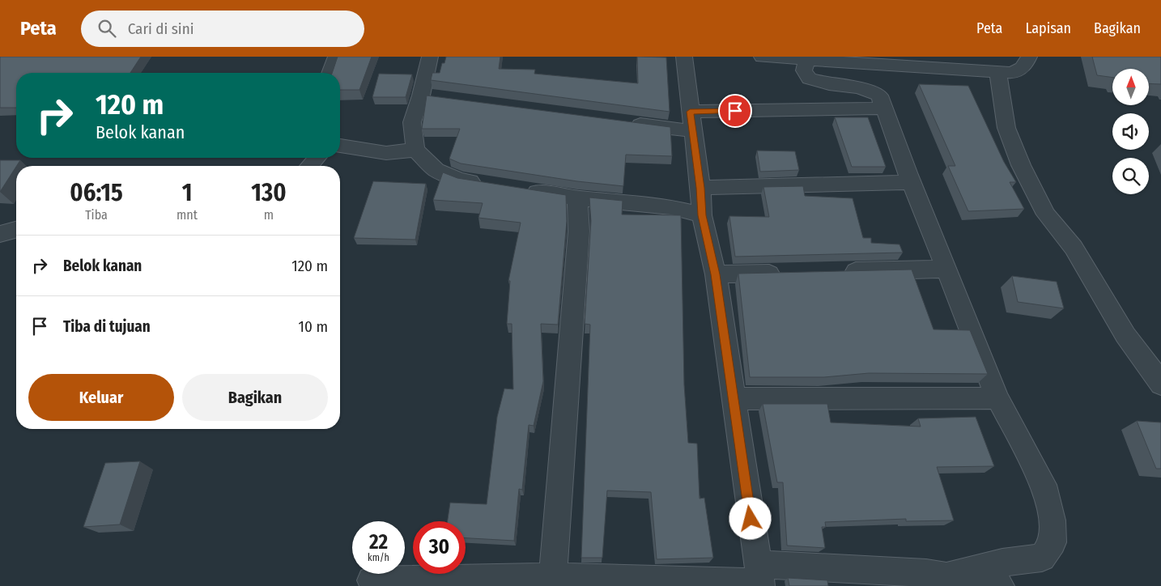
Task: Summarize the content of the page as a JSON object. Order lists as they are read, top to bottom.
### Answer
{
  "north": "top",
  "page": {
    "header": "Peta",
    "search": "Cari di sini",
    "nav": ["Peta", "Lapisan", "Bagikan"],
    "turn": ["120 m", "Belok kanan"],
    "eta": [
      "06:15",
      "Tiba",
      "1",
      "mnt",
      "130",
      "m"
    ],
    "list": [
      {
        "name": "Belok kanan",
        "value": "120 m"
      },
      {
        "name": "Tiba di tujuan",
        "value": "10 m"
      }
    ],
    "buttons": ["Keluar", "Bagikan"],
    "speed": "22 km/h",
    "limit": "30"
  }
}
